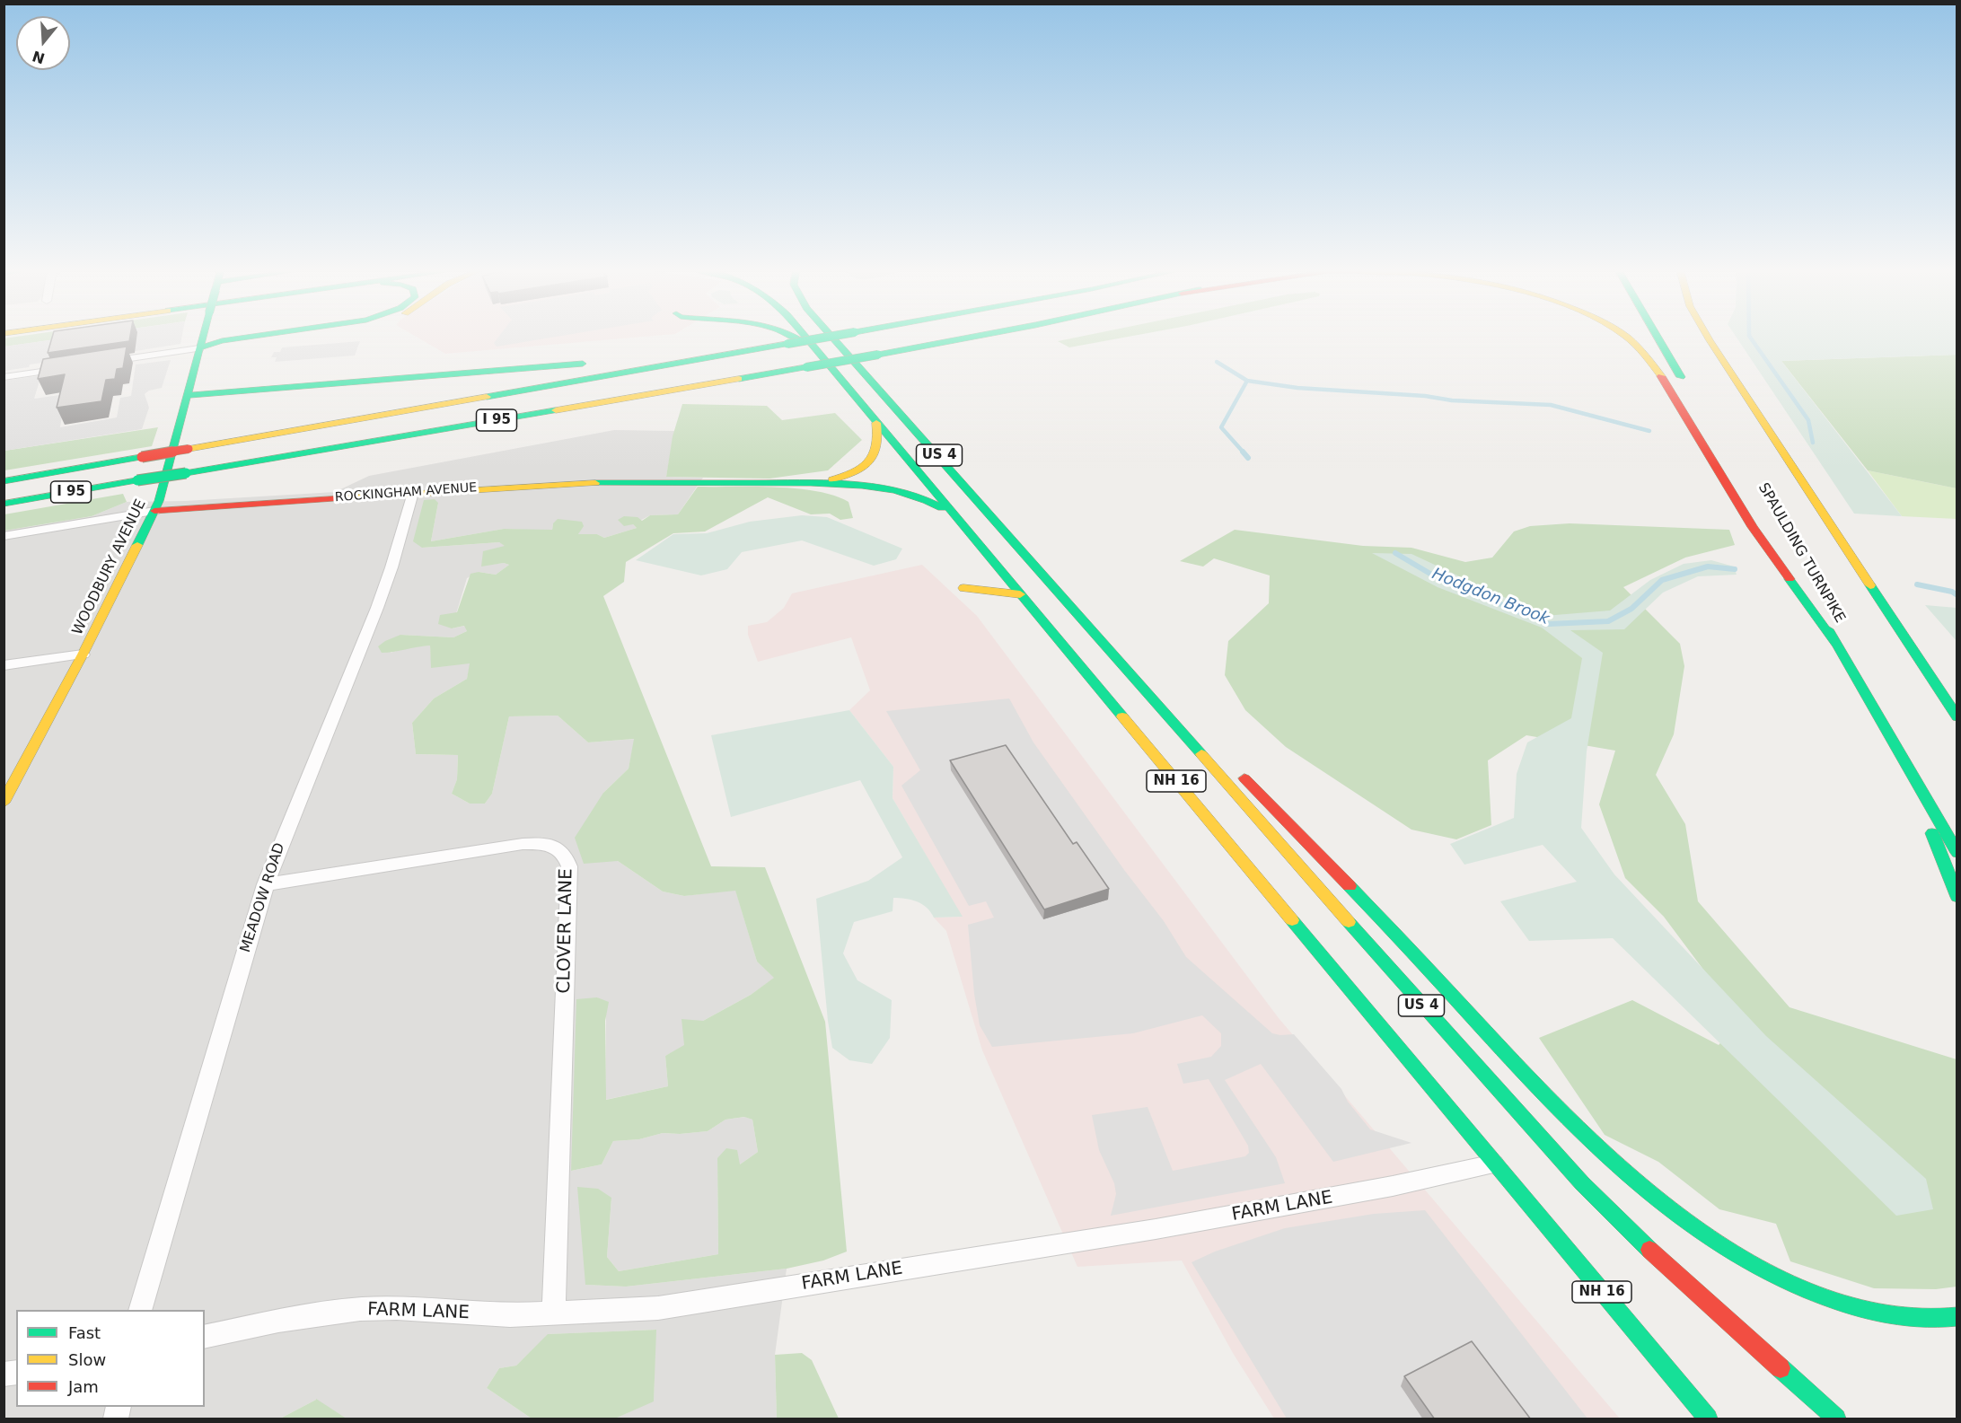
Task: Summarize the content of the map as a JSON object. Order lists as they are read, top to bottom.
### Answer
{
  "streets": {
    "main road": [
      "I 95",
      "US 4",
      "ROCKINGHAM AVENUE",
      "SPAULDING TURNPIKE",
      "WOODBURY AVENUE",
      "NH 16"
    ],
    "street": ["MEADOW ROAD", "CLOVER LANE", "FARM LANE"]
  },
  "crossings": [
    ["ROCKINGHAM AVENUE", "WOODBURY AVENUE"],
    ["ROCKINGHAM AVENUE", "MEADOW ROAD"],
    ["NH 16", "FARM LANE"],
    ["MEADOW ROAD", "CLOVER LANE"],
    ["CLOVER LANE", "FARM LANE"]
  ],
  "water": ["Hodgdon Brook"],
  "legend": ["Fast", "Slow", "Jam"],
  "north": "bottom"
}
